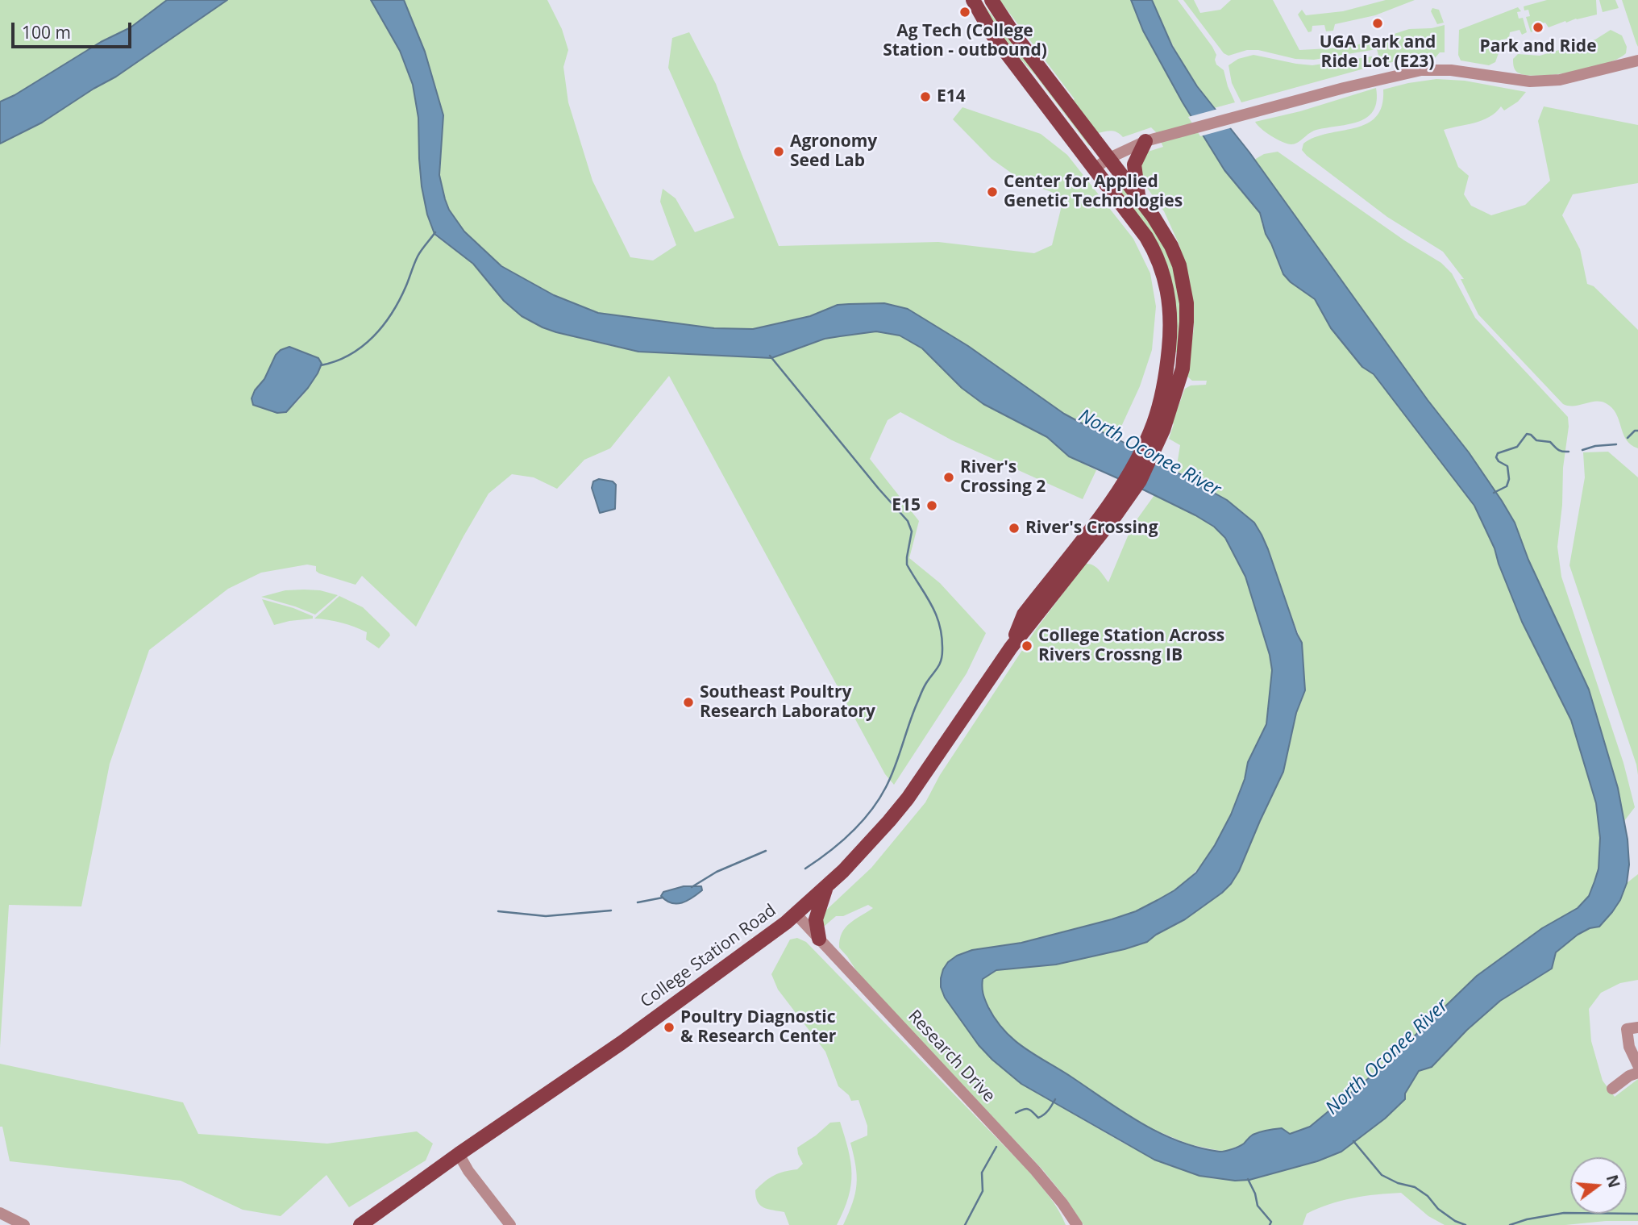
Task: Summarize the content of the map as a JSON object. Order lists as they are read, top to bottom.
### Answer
{
  "streets": {
    "main road": ["College Station Road"],
    "street": ["Research Drive"]
  },
  "crossings": [
    ["College Station Road", "Research Drive"]
  ],
  "water": ["North Oconee River"],
  "places": [
    "Ag Tech (College Station - outbound)",
    "UGA Park and Ride Lot (E23)",
    "Park and Ride",
    "E14",
    "Agronomy Seed Lab",
    "Center for Applied Genetic Technologies",
    "River's Crossing 2",
    "E15",
    "River's Crossing",
    "College Station Across Rivers Crossng IB",
    "Southeast Poultry Research Laboratory",
    "Poultry Diagnostic & Research Center"
  ],
  "scale_bar": "100 m",
  "north": "right"
}
